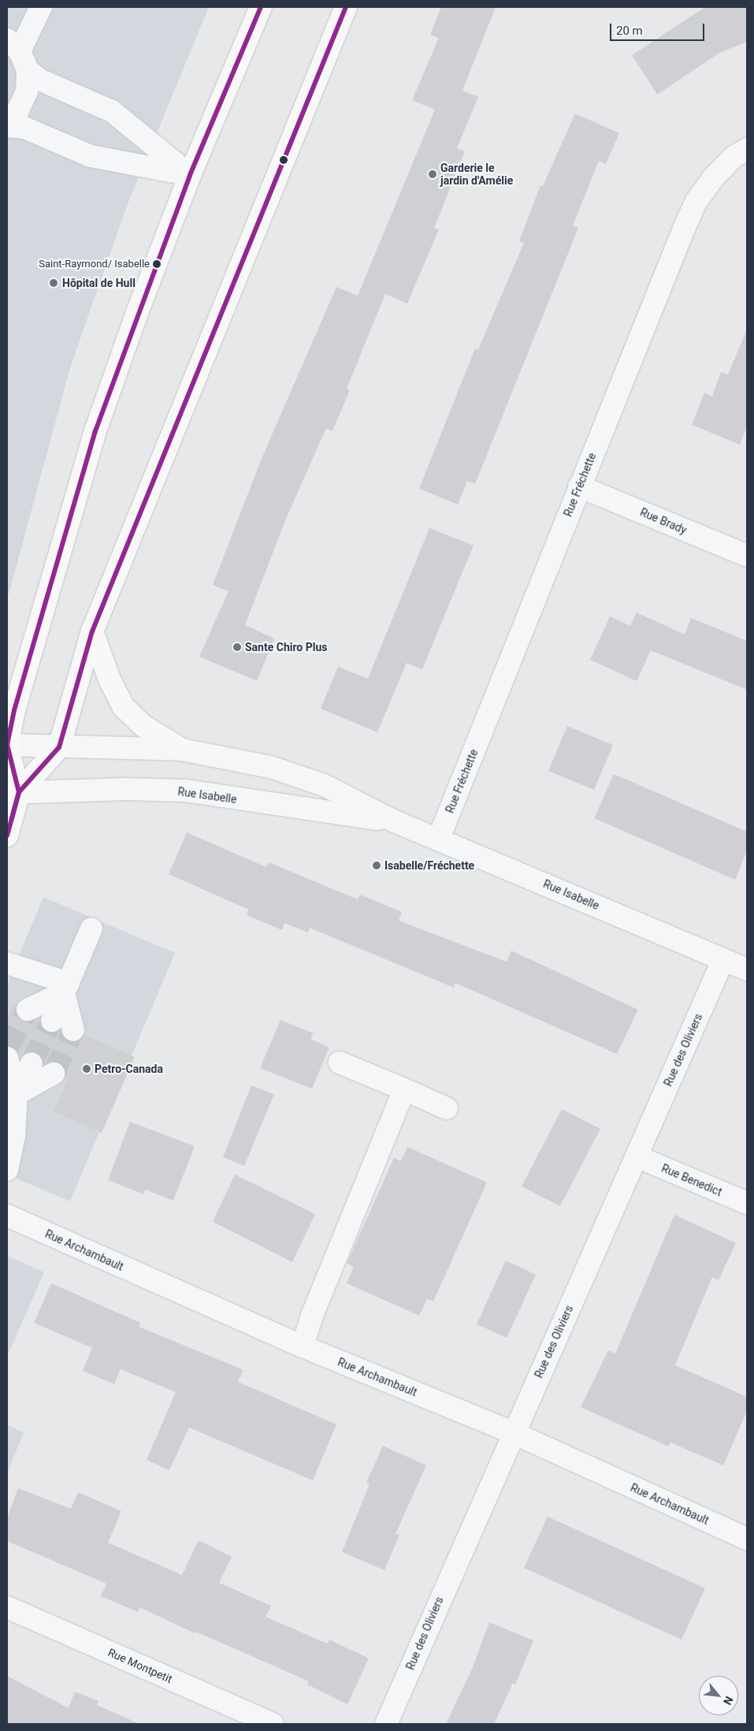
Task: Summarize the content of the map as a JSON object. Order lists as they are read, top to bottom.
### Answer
{
  "streets": {
    "street": [
      "Rue Fréchette",
      "Rue Brady",
      "Rue Isabelle",
      "Rue des Oliviers",
      "Rue Benedict",
      "Rue Archambault",
      "Rue Montpetit"
    ]
  },
  "crossings": [
    ["Rue Fréchette", "Rue Brady"],
    ["Rue Fréchette", "Rue Isabelle"],
    ["Rue Isabelle", "Rue des Oliviers"],
    ["Rue des Oliviers", "Rue Benedict"],
    ["Rue des Oliviers", "Rue Archambault"]
  ],
  "places": [
    "Garderie le jardin d'Amélie",
    "Saint-Raymond/ Isabelle",
    "Hôpital de Hull",
    "Sante Chiro Plus",
    "Isabelle/Fréchette",
    "Petro-Canada"
  ],
  "scale_bar": "20 m",
  "north": "bottom right"
}
